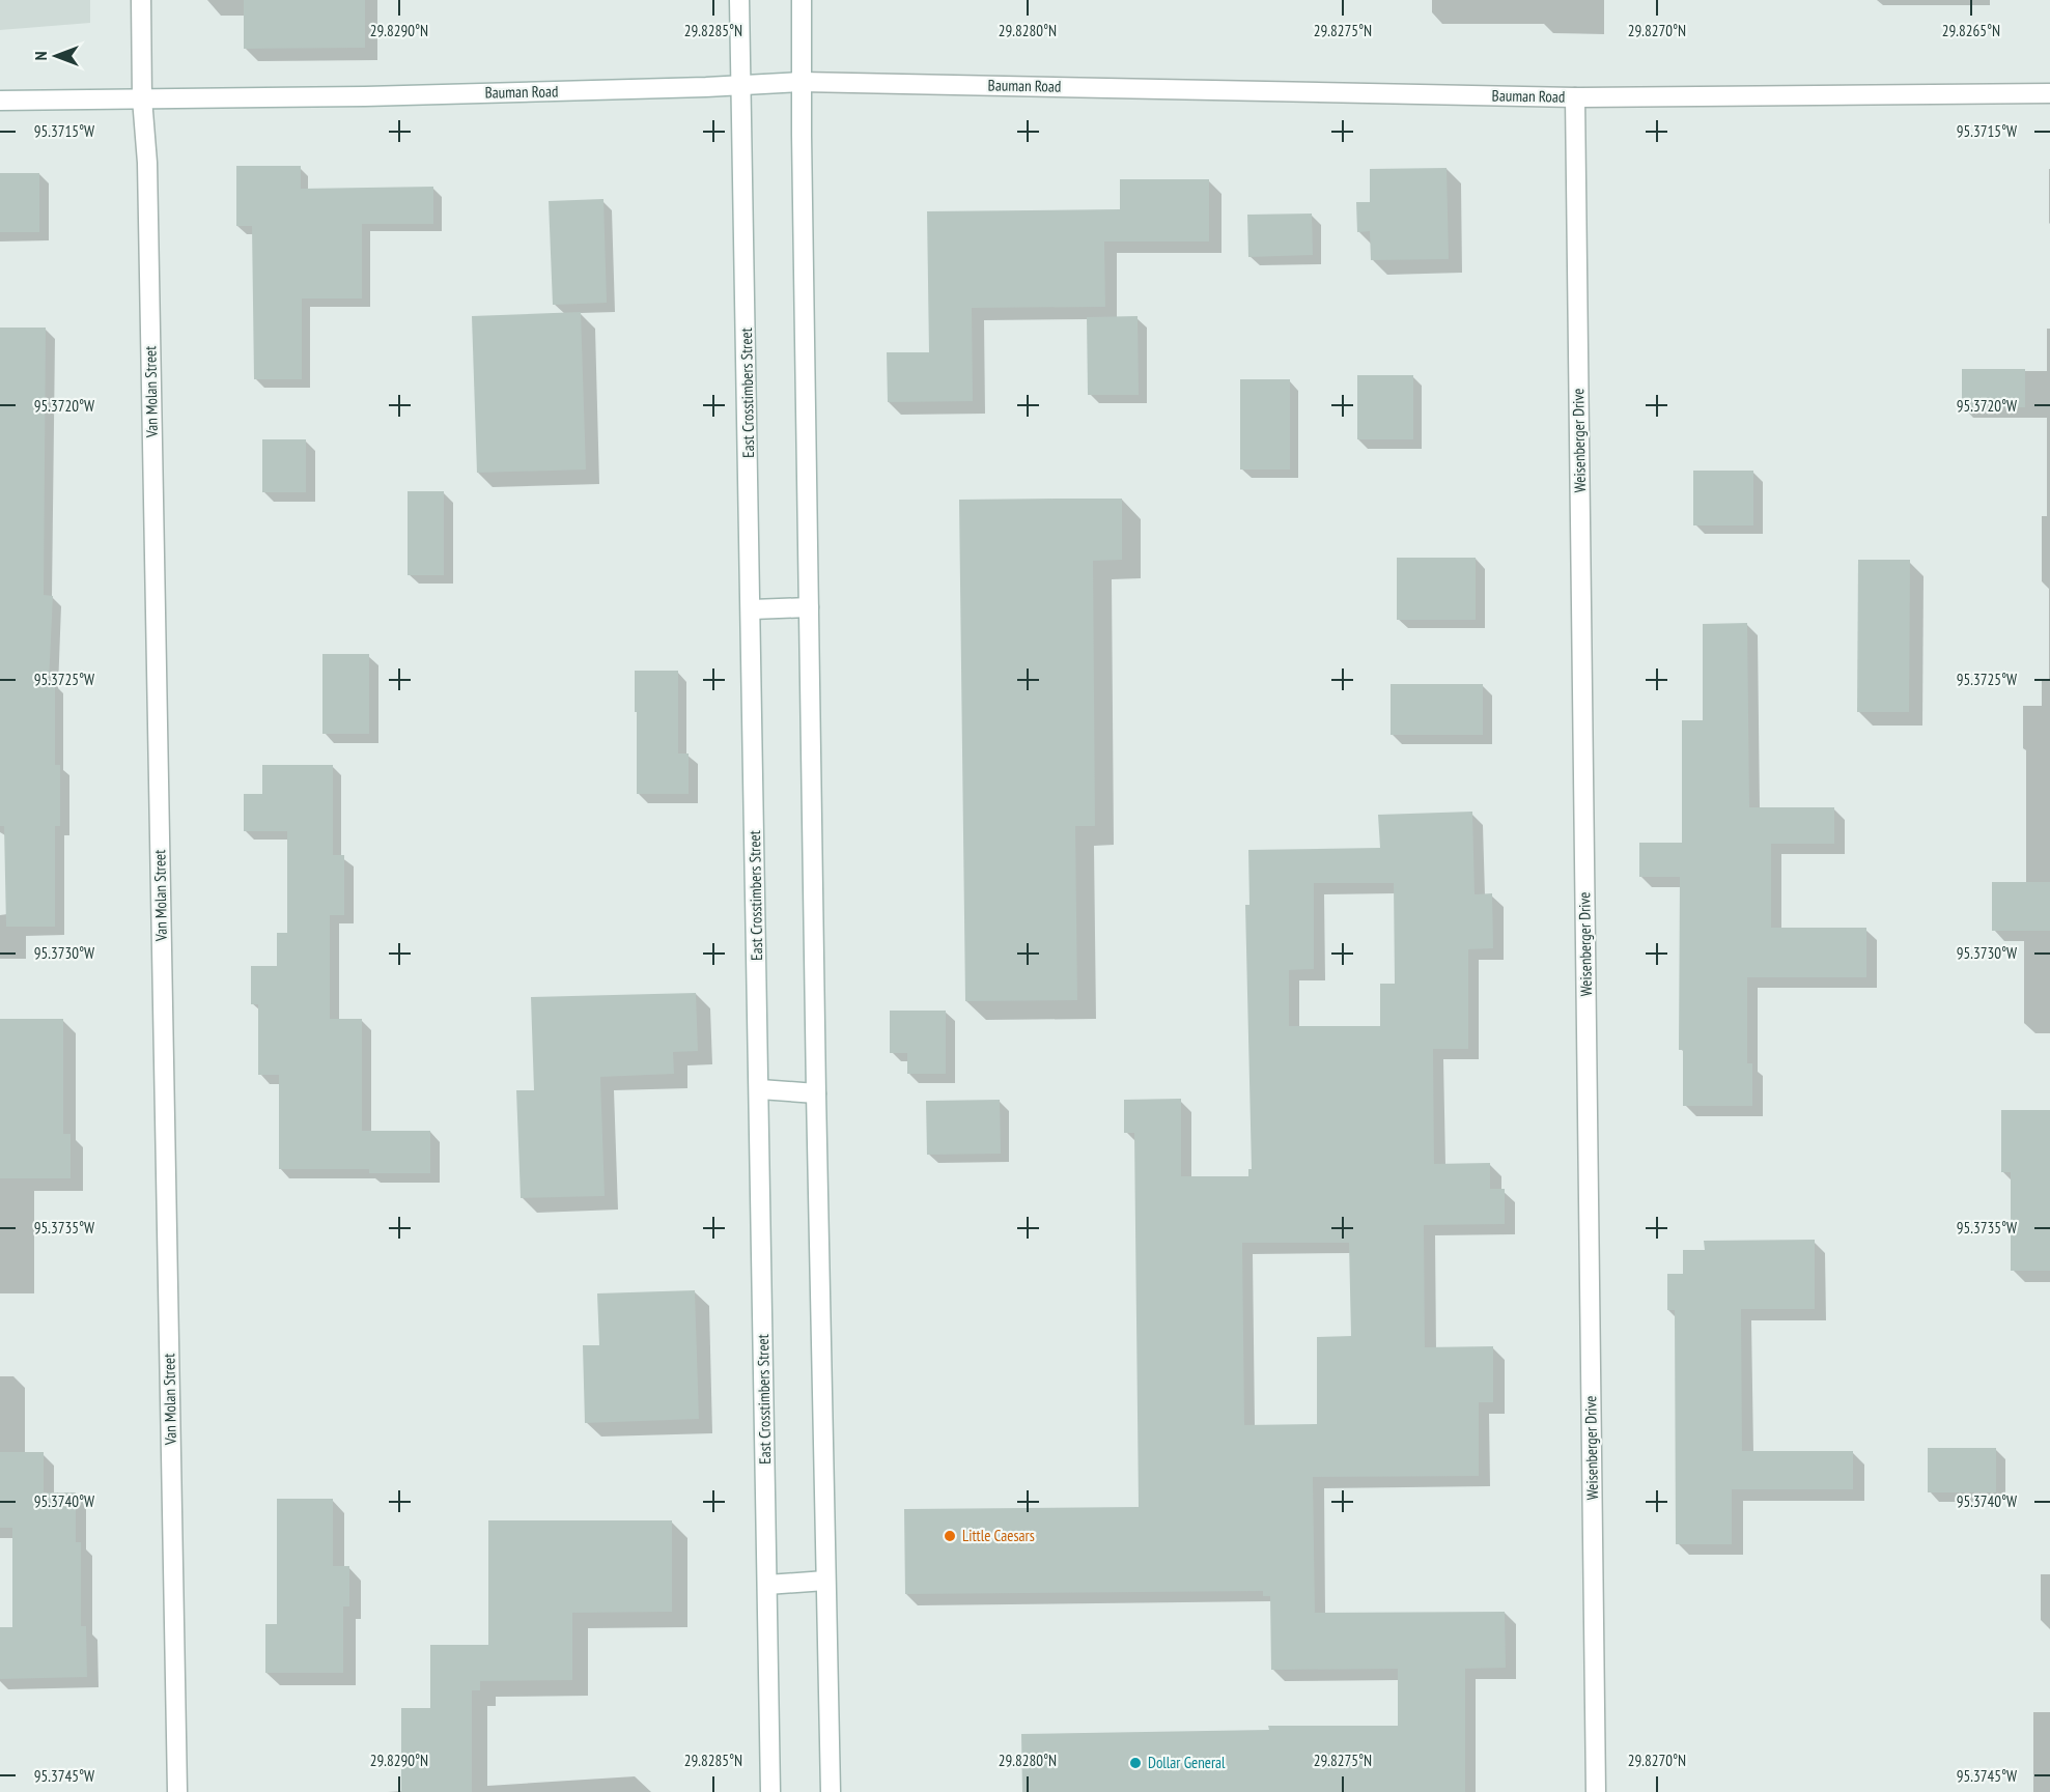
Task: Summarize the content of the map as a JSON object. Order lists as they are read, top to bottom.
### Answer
{
  "streets": {
    "street": [
      "Bauman Road",
      "Van Molan Street",
      "East Crosstimbers Street",
      "Weisenberger Drive"
    ]
  },
  "crossings": [
    ["Bauman Road", "Van Molan Street"],
    ["Bauman Road", "East Crosstimbers Street"],
    ["Bauman Road", "Weisenberger Drive"]
  ],
  "places": ["Little Caesars", "Dollar General"],
  "north": "left",
  "coordinates": [
    "29.8290°N",
    "29.8285°N",
    "29.8280°N",
    "29.8275°N",
    "29.8270°N",
    "29.8265°N",
    "95.3715°W",
    "95.3720°W",
    "95.3725°W",
    "95.3730°W",
    "95.3735°W",
    "95.3740°W",
    "95.3745°W"
  ]
}
